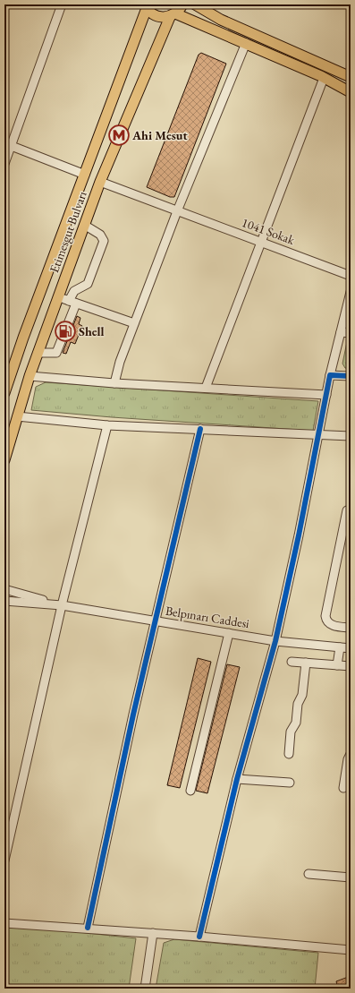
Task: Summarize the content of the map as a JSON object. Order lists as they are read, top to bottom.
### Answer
{
  "streets": {
    "main road": ["Etimesgut Bulvarı"],
    "street": ["1041 Sokak", "Belpınarı Caddesi"]
  },
  "crossings": [
    ["1041 Sokak", "Etimesgut Bulvarı"]
  ],
  "places": {
    "metro station": ["Ahi Mesut"],
    "fuel station": ["Shell"]
  }
}
